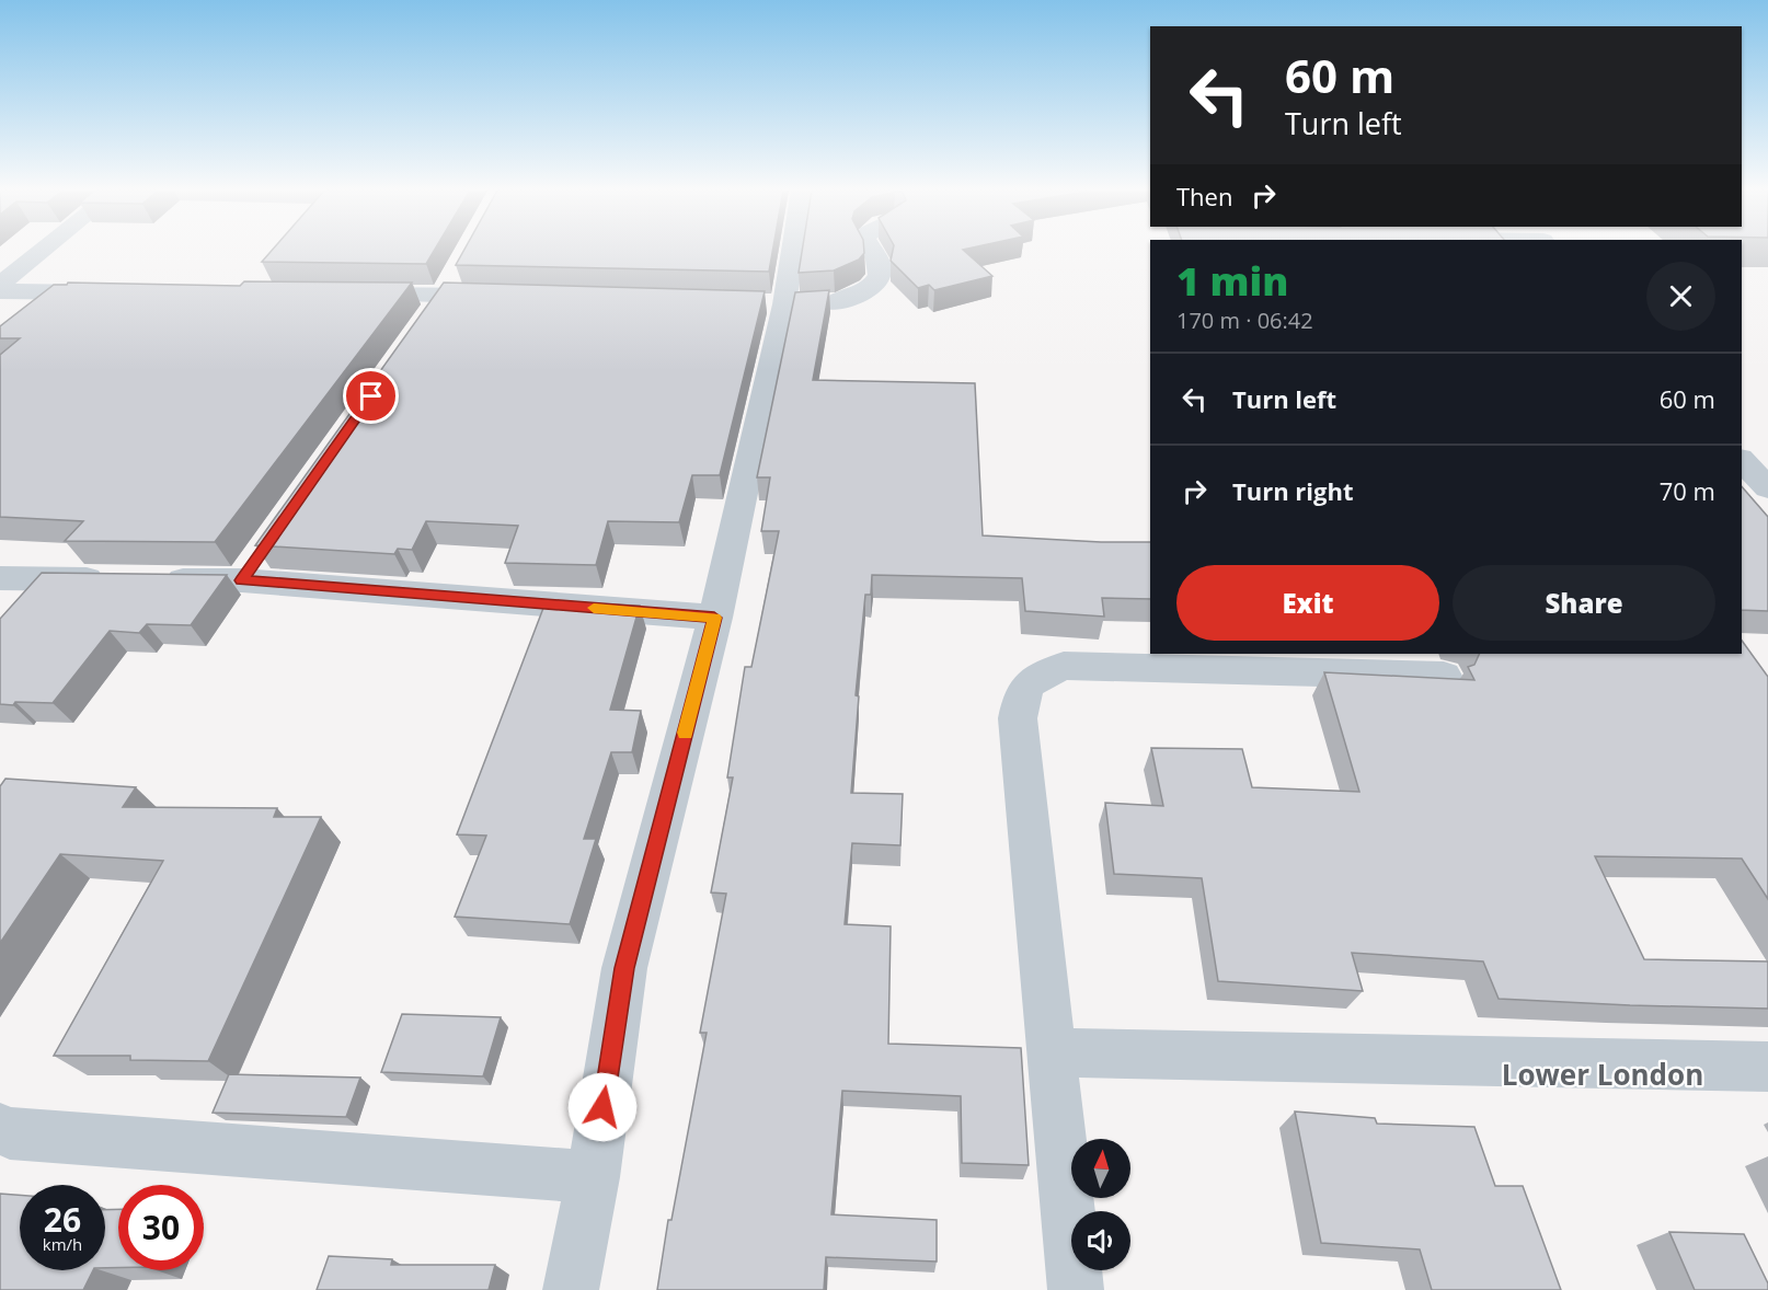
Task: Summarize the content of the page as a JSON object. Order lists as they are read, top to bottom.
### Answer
{
  "districts": ["Lower London"],
  "north": "top",
  "page": {
    "turn": ["60 m", "Turn left"],
    "then": "Then",
    "heading": ["1 min", "170 m · 06:42"],
    "list": [
      {
        "name": "Turn left",
        "value": "60 m"
      },
      {
        "name": "Turn right",
        "value": "70 m"
      }
    ],
    "buttons": ["Exit", "Share"],
    "speed": "26 km/h",
    "limit": "30"
  }
}
